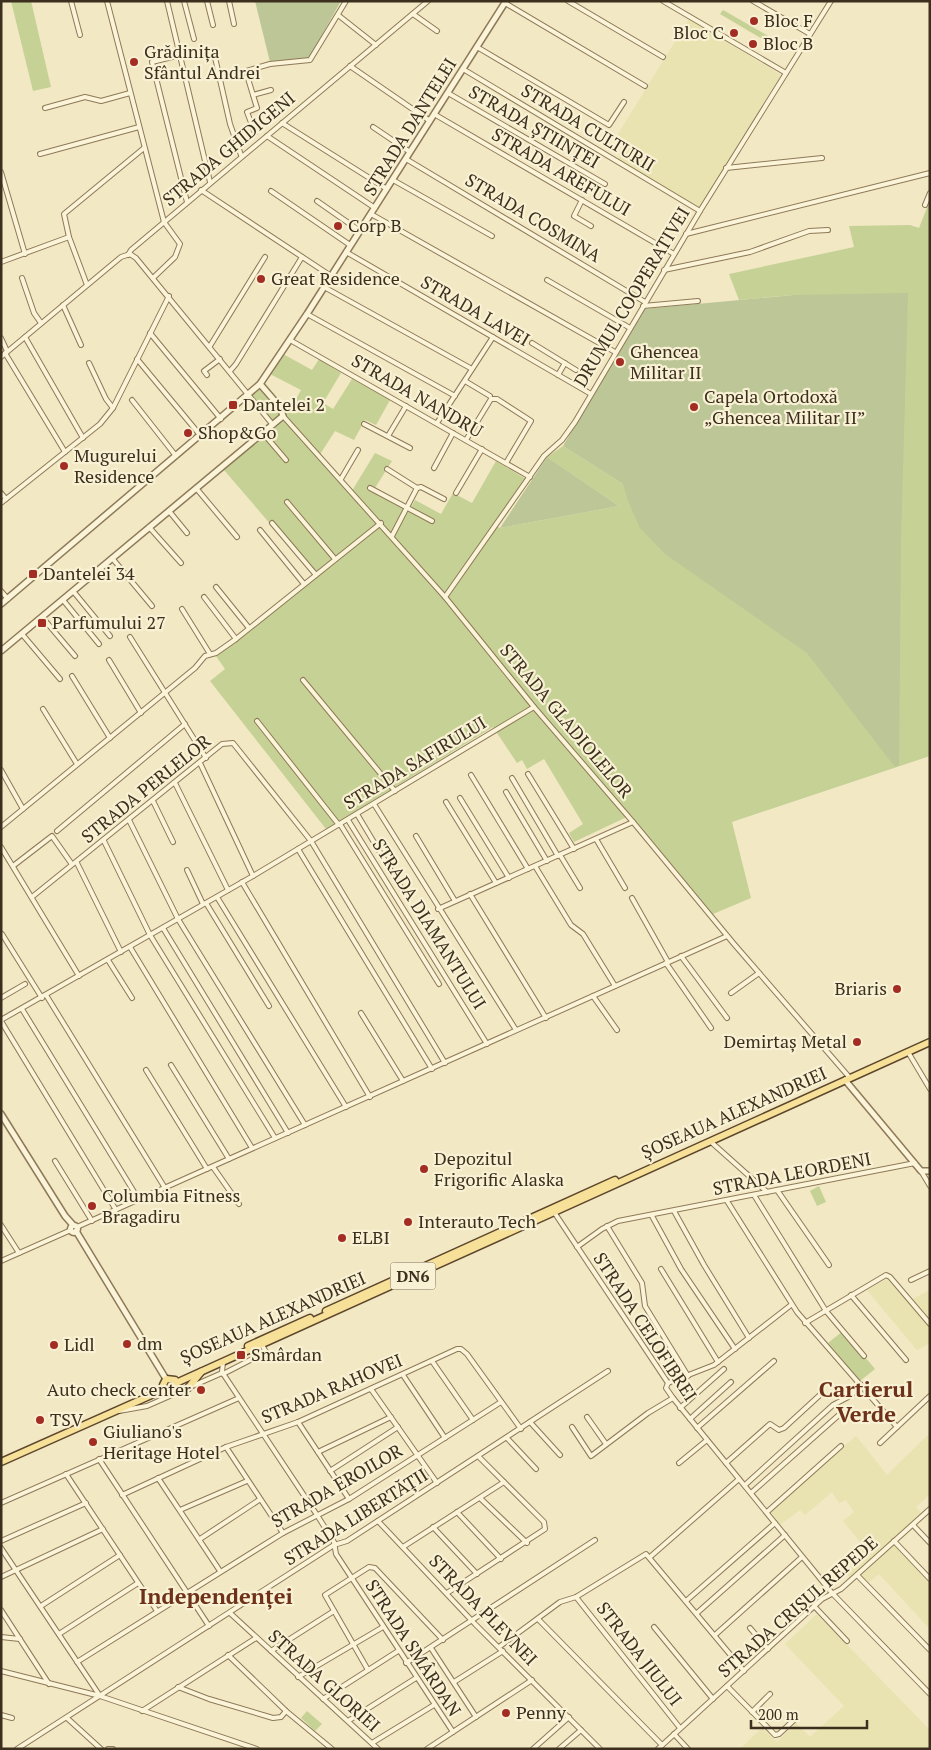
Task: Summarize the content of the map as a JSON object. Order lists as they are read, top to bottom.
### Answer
{
  "streets": {
    "main road": ["ȘOSEAUA ALEXANDRIEI", "DN6"],
    "street": [
      "STRADA DANTELEI",
      "STRADA ȘTIINȚEI",
      "STRADA CULTURII",
      "STRADA GHIDIGENI",
      "STRADA AREFULUI",
      "STRADA COSMINA",
      "DRUMUL COOPERATIVEI",
      "STRADA LAVEI",
      "STRADA NANDRU",
      "STRADA GLADIOLELOR",
      "STRADA SAFIRULUI",
      "STRADA PERLELOR",
      "STRADA DIAMANTULUI",
      "STRADA LEORDENI",
      "STRADA CELOFIBREI",
      "STRADA RAHOVEI",
      "STRADA EROILOR",
      "STRADA LIBERTĂȚII",
      "STRADA CRIȘUL REPEDE",
      "STRADA PLEVNEI",
      "STRADA SMÂRDAN",
      "STRADA JIULUI",
      "STRADA GLORIEI"
    ]
  },
  "crossings": [
    ["STRADA DANTELEI", "STRADA ȘTIINȚEI"],
    ["STRADA DANTELEI", "STRADA CULTURII"],
    ["STRADA DANTELEI", "STRADA AREFULUI"],
    ["STRADA DANTELEI", "STRADA COSMINA"],
    ["STRADA DANTELEI", "STRADA LAVEI"],
    ["STRADA DANTELEI", "STRADA NANDRU"],
    ["STRADA DANTELEI", "STRADA GLADIOLELOR"],
    ["STRADA CULTURII", "DRUMUL COOPERATIVEI"],
    ["STRADA AREFULUI", "DRUMUL COOPERATIVEI"],
    ["STRADA COSMINA", "DRUMUL COOPERATIVEI"],
    ["DRUMUL COOPERATIVEI", "STRADA LAVEI"],
    ["DRUMUL COOPERATIVEI", "STRADA NANDRU"],
    ["DRUMUL COOPERATIVEI", "STRADA GLADIOLELOR"],
    ["STRADA GLADIOLELOR", "STRADA SAFIRULUI"],
    ["STRADA GLADIOLELOR", "ȘOSEAUA ALEXANDRIEI"],
    ["STRADA GLADIOLELOR", "DN6"],
    ["STRADA SAFIRULUI", "STRADA PERLELOR"],
    ["STRADA SAFIRULUI", "STRADA DIAMANTULUI"],
    ["ȘOSEAUA ALEXANDRIEI", "DN6"],
    ["ȘOSEAUA ALEXANDRIEI", "STRADA CELOFIBREI"],
    ["STRADA LEORDENI", "STRADA CELOFIBREI"],
    ["STRADA CELOFIBREI", "STRADA CRIȘUL REPEDE"],
    ["STRADA RAHOVEI", "STRADA EROILOR"],
    ["STRADA RAHOVEI", "STRADA LIBERTĂȚII"],
    ["STRADA RAHOVEI", "STRADA SMÂRDAN"],
    ["STRADA EROILOR", "STRADA SMÂRDAN"],
    ["STRADA LIBERTĂȚII", "STRADA PLEVNEI"],
    ["STRADA LIBERTĂȚII", "STRADA SMÂRDAN"],
    ["STRADA LIBERTĂȚII", "STRADA GLORIEI"],
    ["STRADA CRIȘUL REPEDE", "STRADA JIULUI"]
  ],
  "districts": ["Cartierul Verde", "Independenței"],
  "places": {
    "other": [
      "Bloc F",
      "Bloc C",
      "Bloc B",
      "Grădinița Sfântul Andrei",
      "Corp B",
      "Great Residence",
      "Ghencea Militar II",
      "Capela Ortodoxă „Ghencea Militar II”",
      "Shop&Go",
      "Mugurelui Residence",
      "Briaris",
      "Demirtaș Metal",
      "Depozitul Frigorific Alaska",
      "Columbia Fitness Bragadiru",
      "Interauto Tech",
      "ELBI",
      "dm",
      "Lidl",
      "Auto check center",
      "TSV",
      "Giuliano's Heritage Hotel",
      "Penny"
    ],
    "transit": [
      "Dantelei 2",
      "Dantelei 34",
      "Parfumului 27",
      "Smârdan"
    ]
  },
  "scale_bar": "200 m"
}
